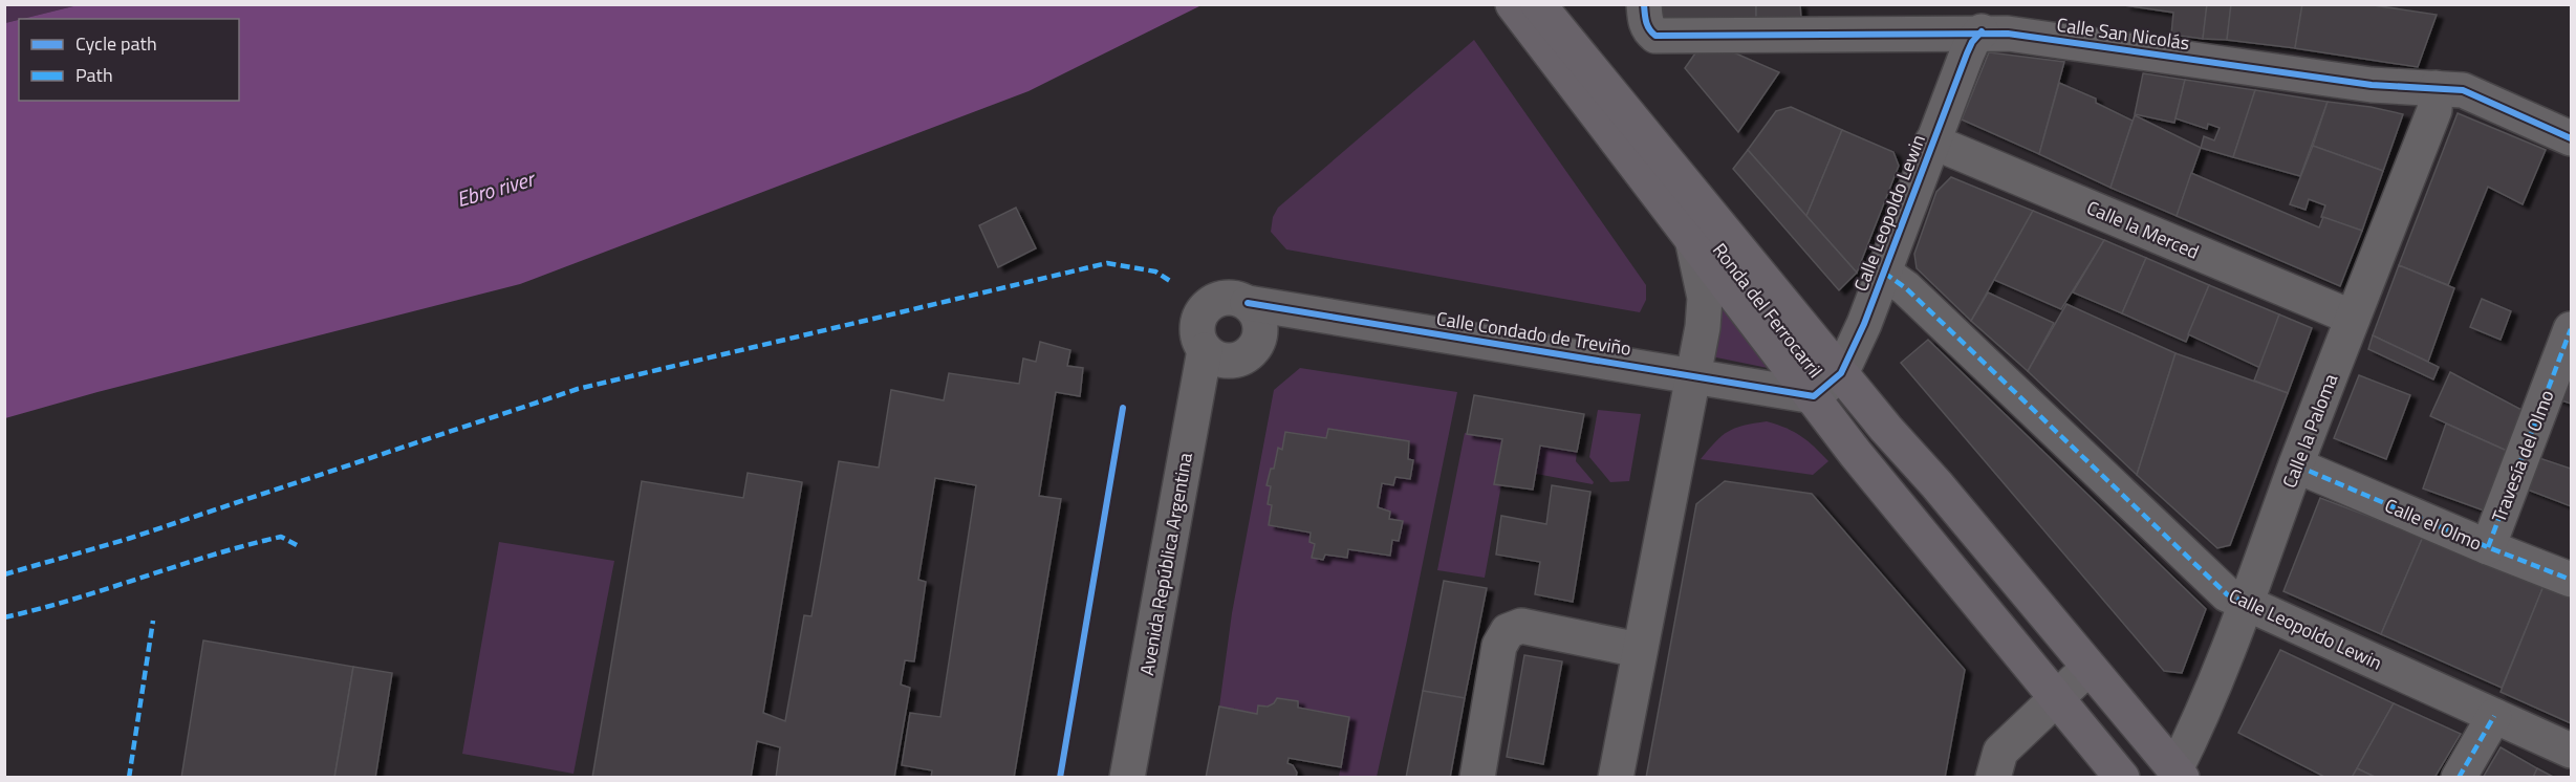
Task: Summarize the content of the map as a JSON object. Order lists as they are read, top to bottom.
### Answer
{
  "streets": {
    "main road": ["Ronda del Ferrocarril"],
    "street": [
      "Calle San Nicolás",
      "Calle Leopoldo Lewin",
      "Calle la Merced",
      "Calle Condado de Treviño",
      "Calle la Paloma",
      "Travesía del Olmo",
      "Calle el Olmo",
      "Avenida República Argentina"
    ]
  },
  "crossings": [
    ["Calle San Nicolás", "Calle Leopoldo Lewin"],
    ["Calle San Nicolás", "Calle la Paloma"],
    ["Calle Leopoldo Lewin", "Calle la Merced"],
    ["Calle Leopoldo Lewin", "Ronda del Ferrocarril"],
    ["Calle Leopoldo Lewin", "Calle Condado de Treviño"],
    ["Calle Leopoldo Lewin", "Calle la Paloma"],
    ["Calle la Merced", "Calle la Paloma"],
    ["Ronda del Ferrocarril", "Calle Condado de Treviño"],
    ["Ronda del Ferrocarril", "Calle la Paloma"],
    ["Calle Condado de Treviño", "Avenida República Argentina"],
    ["Calle la Paloma", "Calle el Olmo"],
    ["Travesía del Olmo", "Calle el Olmo"]
  ],
  "water": ["Ebro river"],
  "legend": ["Cycle path", "Path"]
}
